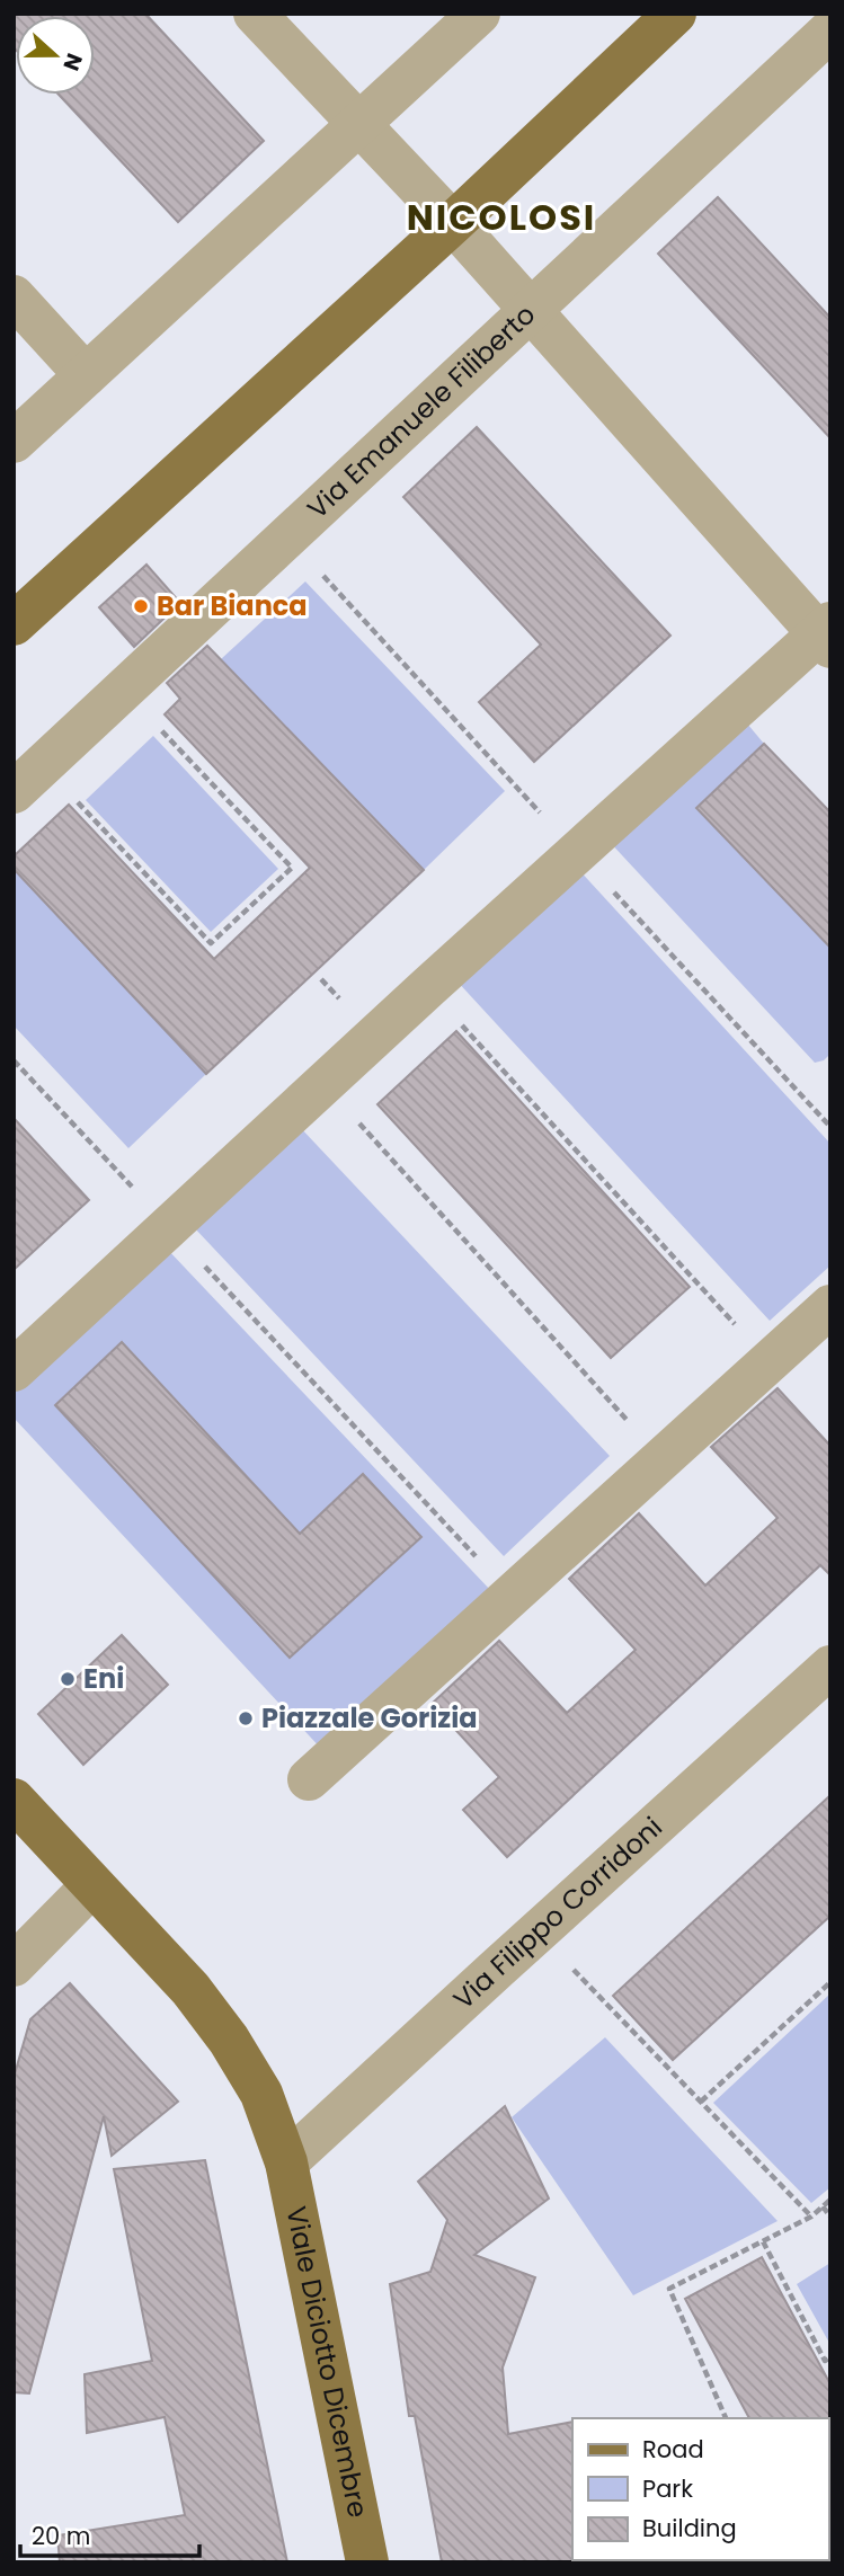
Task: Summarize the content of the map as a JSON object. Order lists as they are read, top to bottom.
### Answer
{
  "streets": {
    "main road": ["Viale Diciotto Dicembre"],
    "street": ["Via Emanuele Filiberto", "Via Filippo Corridoni"]
  },
  "crossings": [
    ["Via Filippo Corridoni", "Viale Diciotto Dicembre"]
  ],
  "districts": ["NICOLOSI"],
  "places": ["Bar Bianca", "Eni", "Piazzale Gorizia"],
  "legend": ["Road", "Park", "Building"],
  "scale_bar": "20 m",
  "north": "right"
}
